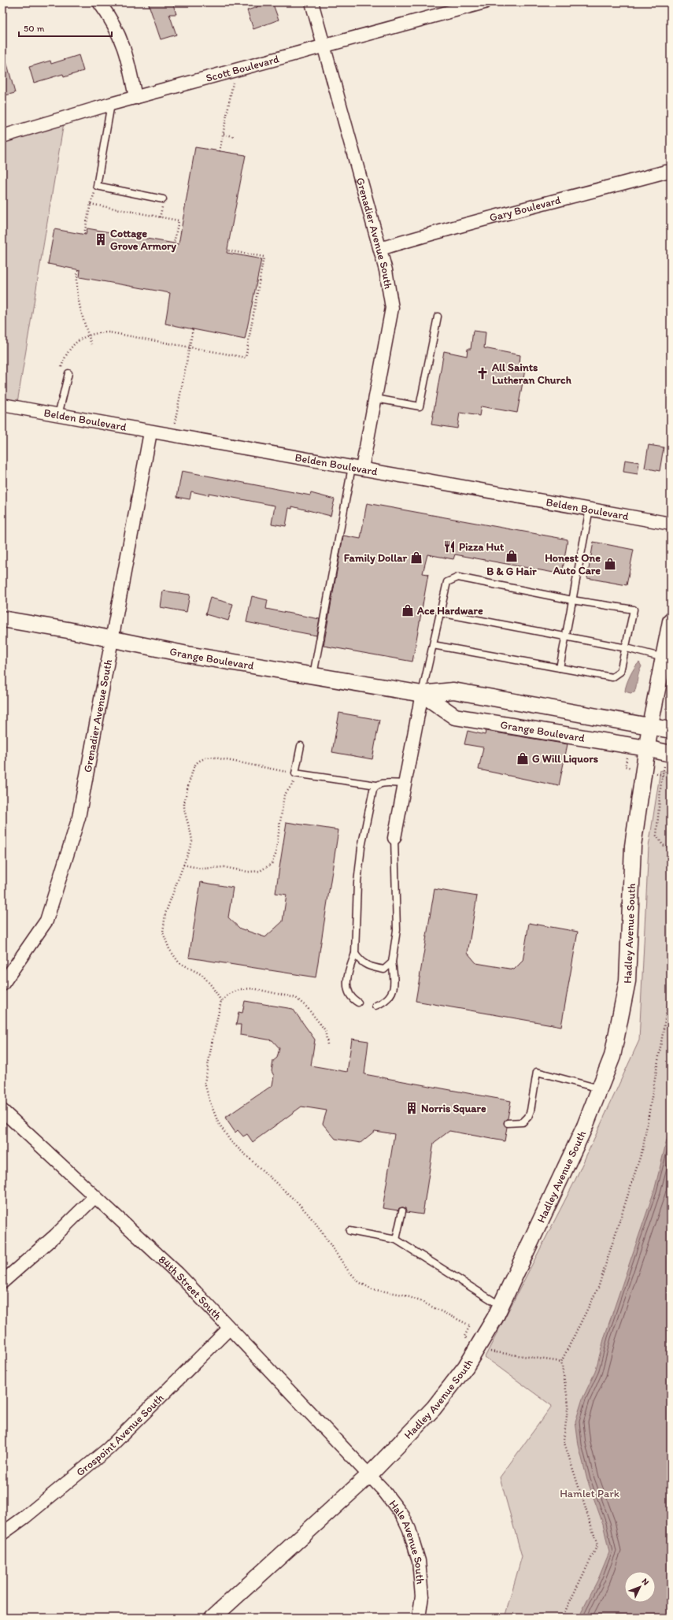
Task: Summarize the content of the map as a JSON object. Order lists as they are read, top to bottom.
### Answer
{
  "streets": {
    "street": [
      "Scott Boulevard",
      "Gary Boulevard",
      "Grenadier Avenue South",
      "Belden Boulevard",
      "Grange Boulevard",
      "Hadley Avenue South",
      "84th Street South",
      "Grospoint Avenue South",
      "Hale Avenue South"
    ]
  },
  "crossings": [
    ["Scott Boulevard", "Grenadier Avenue South"],
    ["Gary Boulevard", "Grenadier Avenue South"],
    ["Grenadier Avenue South", "Belden Boulevard"],
    ["Grenadier Avenue South", "Grange Boulevard"],
    ["Grange Boulevard", "Hadley Avenue South"],
    ["Hadley Avenue South", "84th Street South"],
    ["Hadley Avenue South", "Hale Avenue South"],
    ["84th Street South", "Grospoint Avenue South"],
    ["84th Street South", "Hale Avenue South"]
  ],
  "parks": ["Hamlet Park"],
  "places": {
    "building": ["Cottage Grove Armory", "Norris Square"],
    "church": ["All Saints Lutheran Church"],
    "restaurant": ["Pizza Hut"],
    "shop": [
      "B & G Hair",
      "Family Dollar",
      "Honest One Auto Care",
      "Ace Hardware",
      "G Will Liquors"
    ]
  },
  "scale_bar": "50 m",
  "north": "top right"
}
